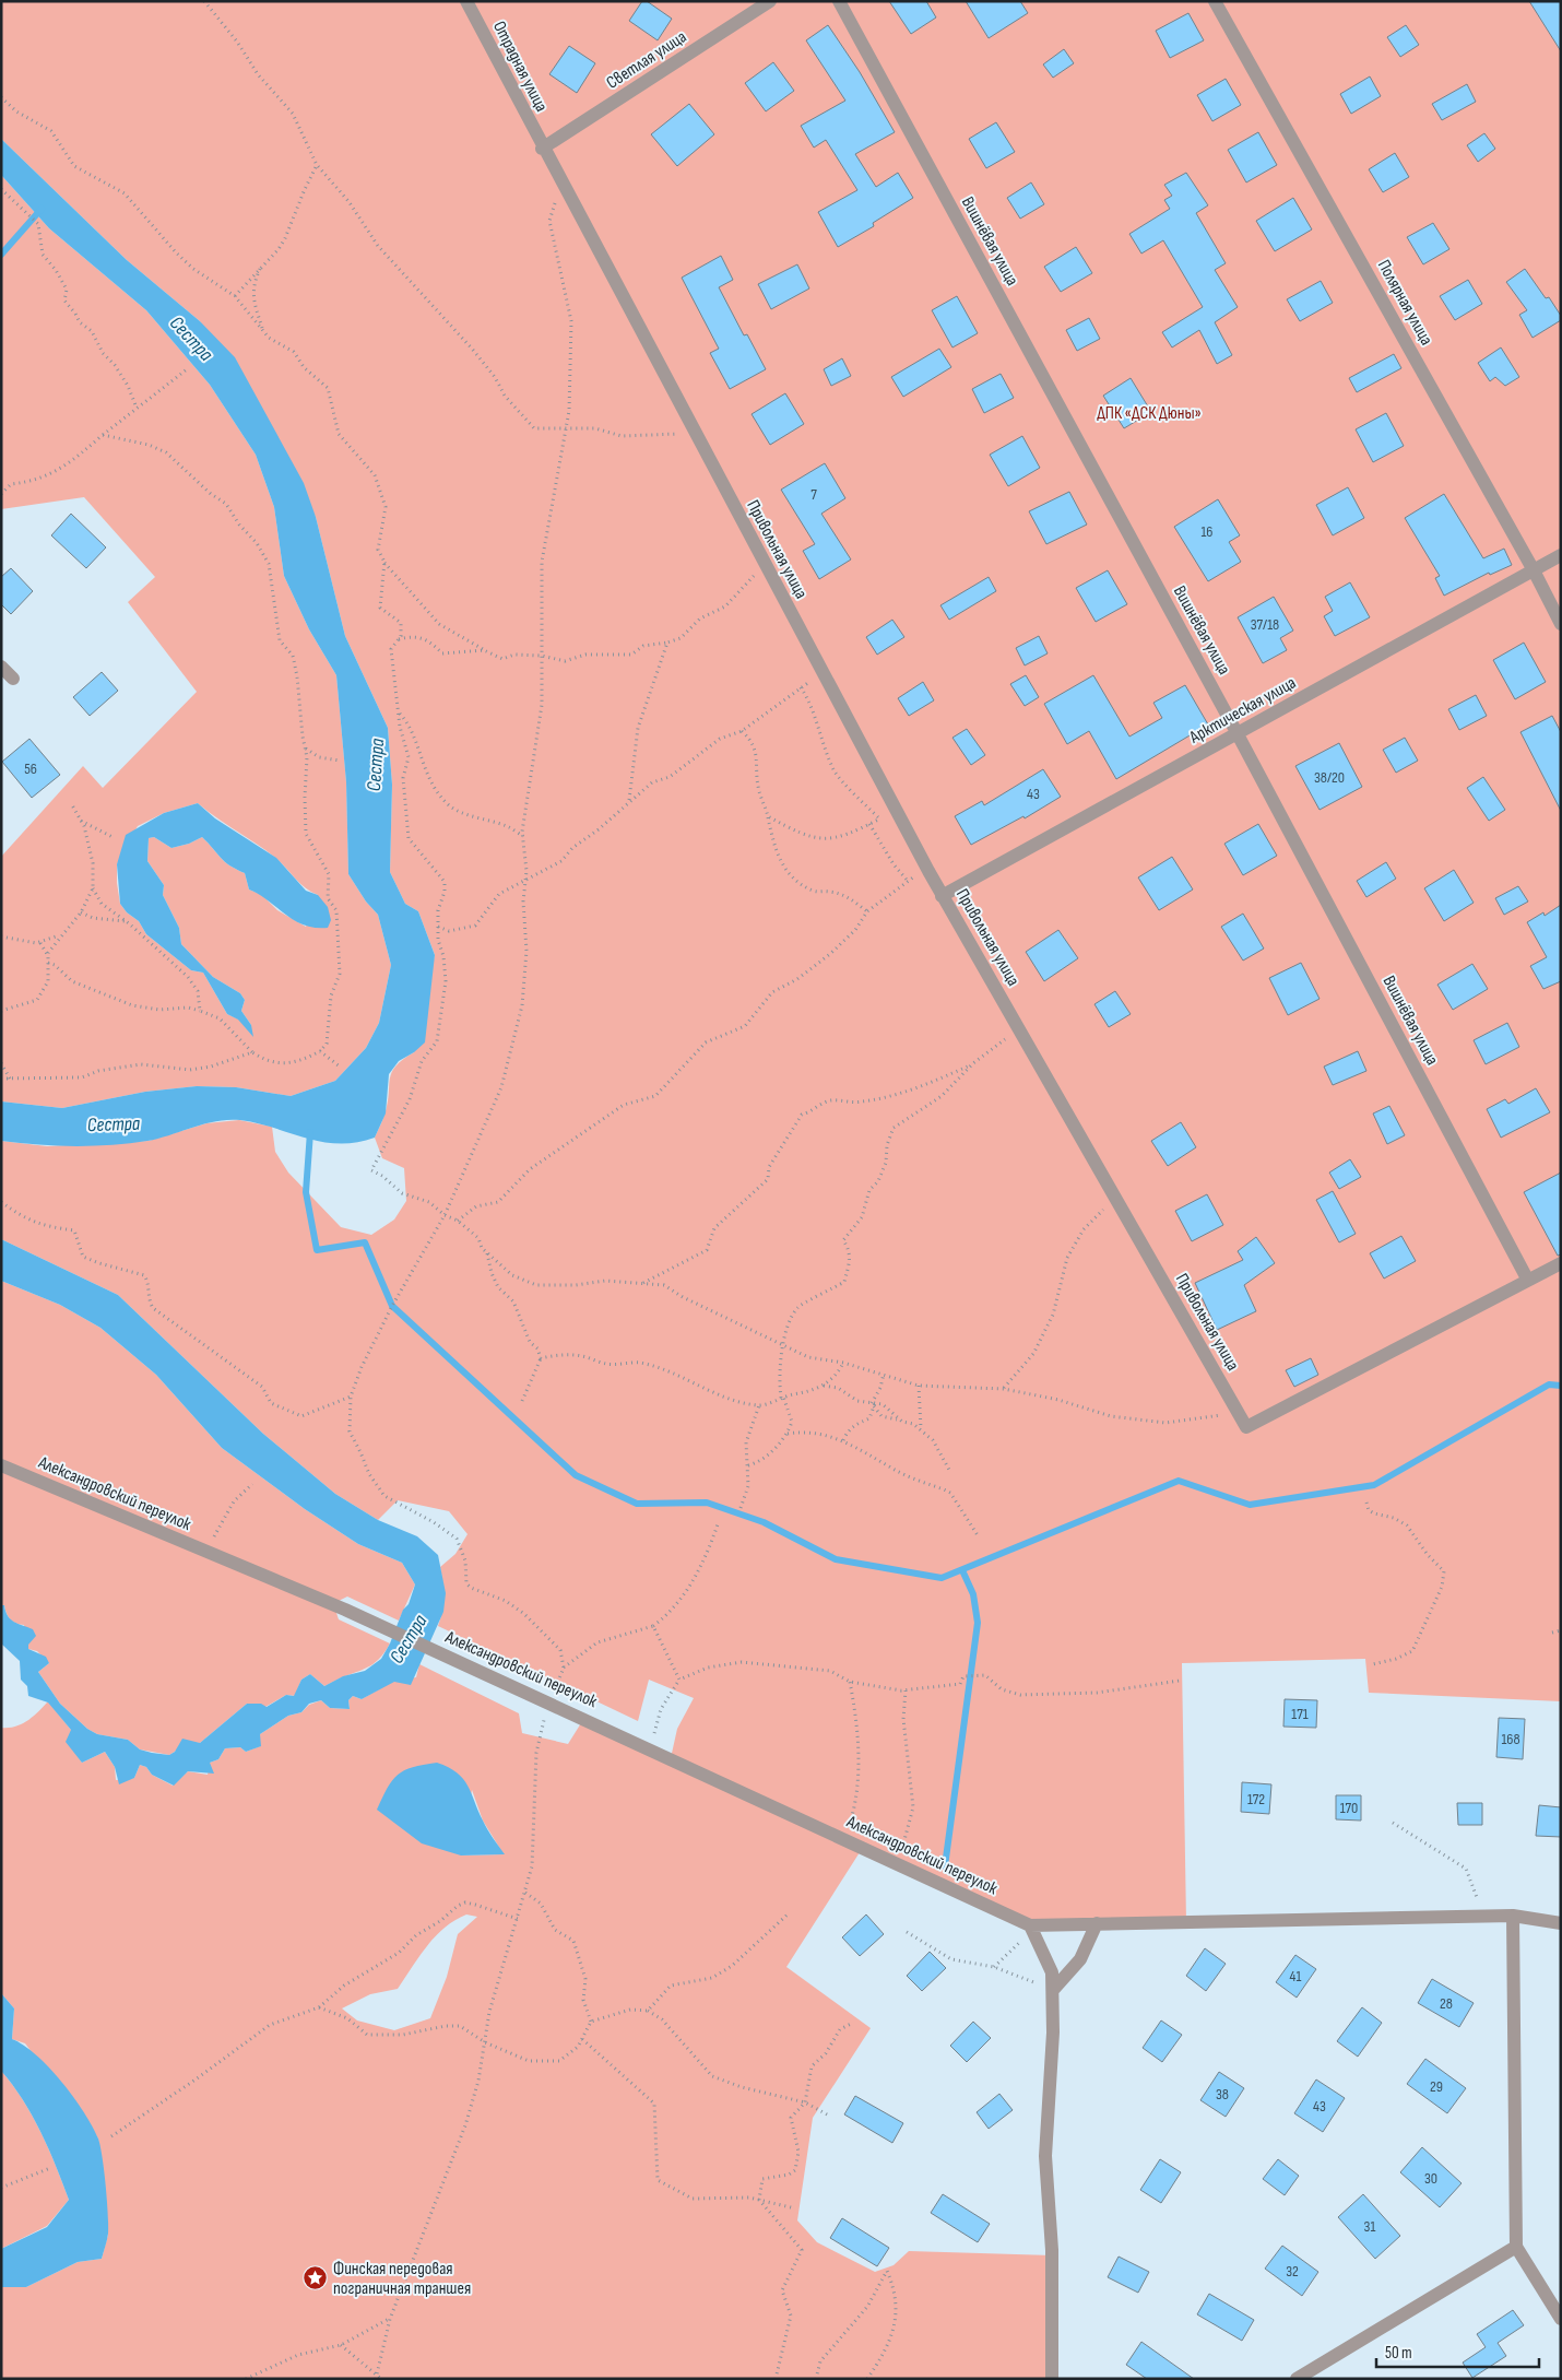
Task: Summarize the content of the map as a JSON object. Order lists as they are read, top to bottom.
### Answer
{
  "streets": {
    "street": [
      "Светлая улица",
      "Отрадная улица",
      "Вишнёвая улица",
      "Полярная улица",
      "Привольная улица",
      "Арктическая улица",
      "Александровский переулок"
    ]
  },
  "crossings": [
    ["Светлая улица", "Отрадная улица"],
    ["Светлая улица", "Привольная улица"],
    ["Отрадная улица", "Привольная улица"],
    ["Вишнёвая улица", "Привольная улица"],
    ["Вишнёвая улица", "Арктическая улица"],
    ["Полярная улица", "Арктическая улица"],
    ["Привольная улица", "Арктическая улица"]
  ],
  "water": ["Сестра"],
  "parks": ["ДПК «ДСК Дюны»"],
  "places": {
    "place": ["Финская передовая пограничная траншея"]
  },
  "house_numbers": [
    "7",
    "16",
    "37/18",
    "56",
    "38/20",
    "43",
    "171",
    "168",
    "172",
    "170",
    "41",
    "28",
    "29",
    "38",
    "43",
    "30",
    "31",
    "32"
  ],
  "scale_bar": "50 m"
}
